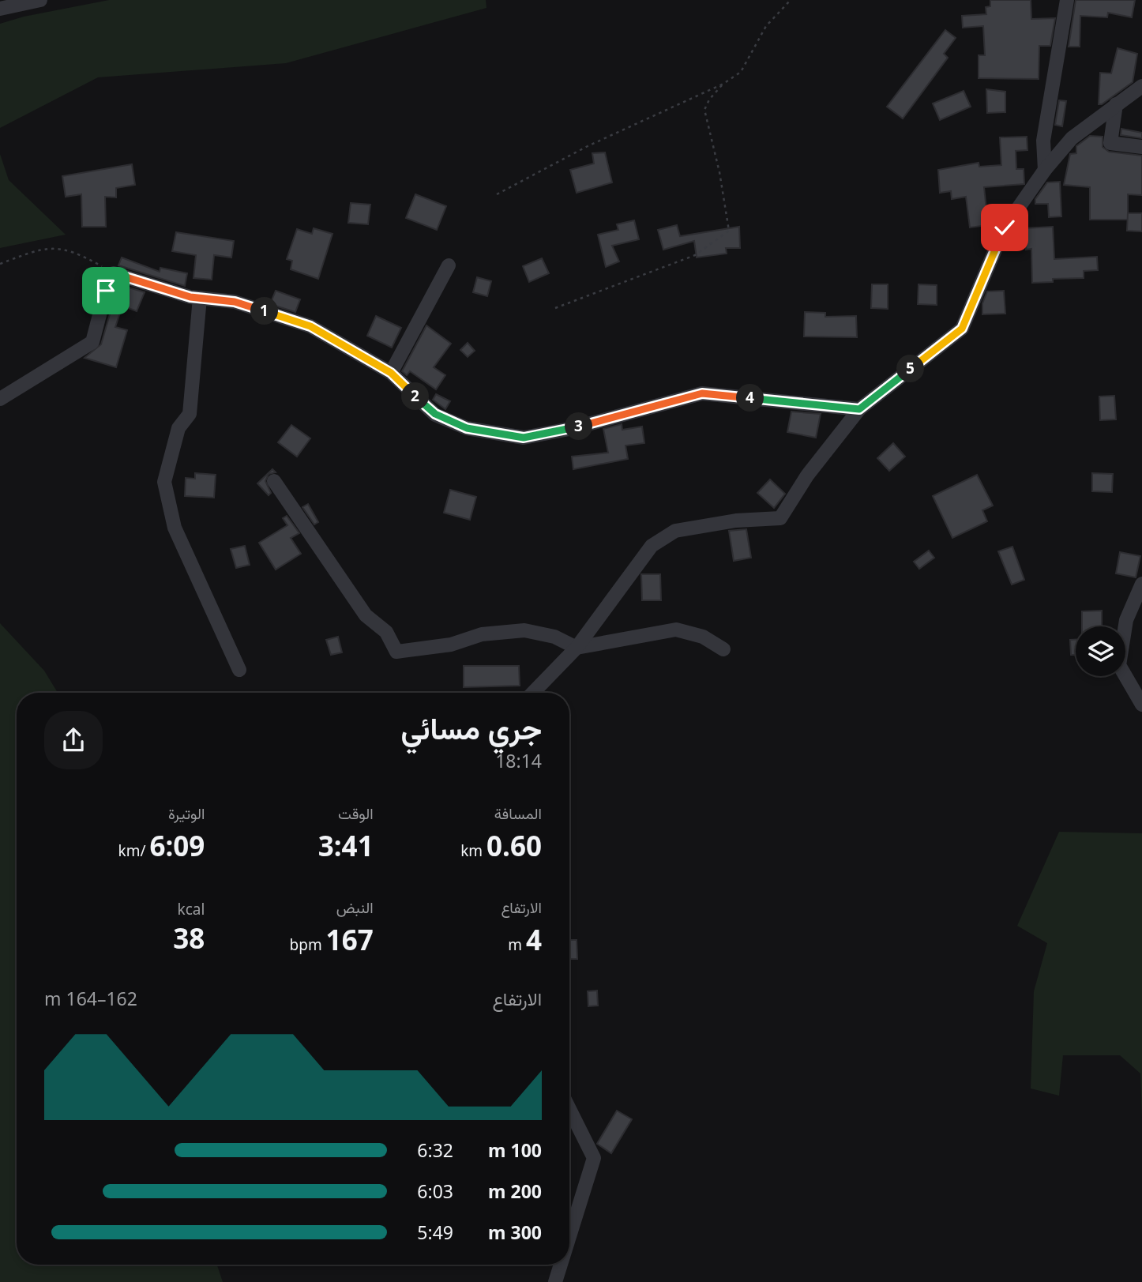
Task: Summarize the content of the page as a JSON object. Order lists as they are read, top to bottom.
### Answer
{
  "page": {
    "pins": [
      "1",
      "5",
      "2",
      "4",
      "3"
    ],
    "heading": ["جري مسائي", "18:14"],
    "stats": [
      ["المسافة", "0.60 km"],
      ["الوقت", "3:41"],
      ["الوتيرة", "6:09 /km"],
      ["الارتفاع", "4 m"],
      ["النبض", "167 bpm"],
      ["kcal", "38"]
    ],
    "chart": ["الارتفاع", "162–164 m"],
    "list": [
      {
        "name": "100 m",
        "note": "6:32"
      },
      {
        "name": "200 m",
        "note": "6:03"
      },
      {
        "name": "300 m",
        "note": "5:49"
      }
    ]
  }
}
